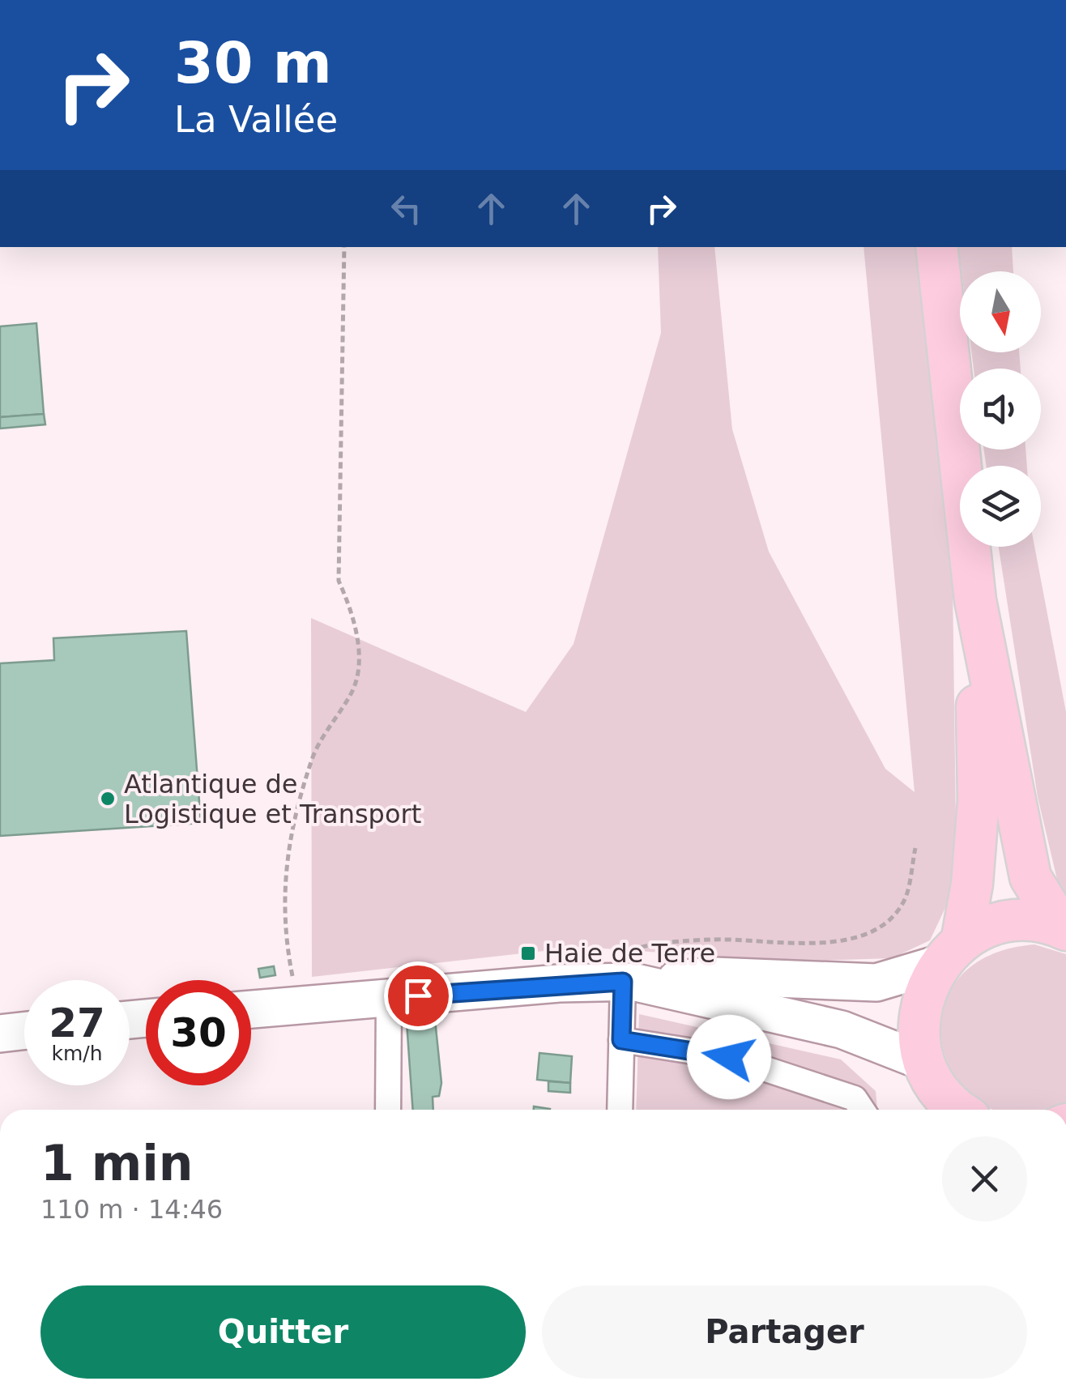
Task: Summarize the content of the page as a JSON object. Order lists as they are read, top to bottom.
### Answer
{
  "places": {
    "other": ["Atlantique de Logistique et Transport"],
    "transit": ["Haie de Terre"]
  },
  "north": "bottom",
  "page": {
    "turn": ["30 m", "La Vallée"],
    "speed": "27 km/h",
    "limit": "30",
    "heading": ["1 min", "110 m · 14:46"],
    "buttons": ["Quitter", "Partager"]
  }
}
